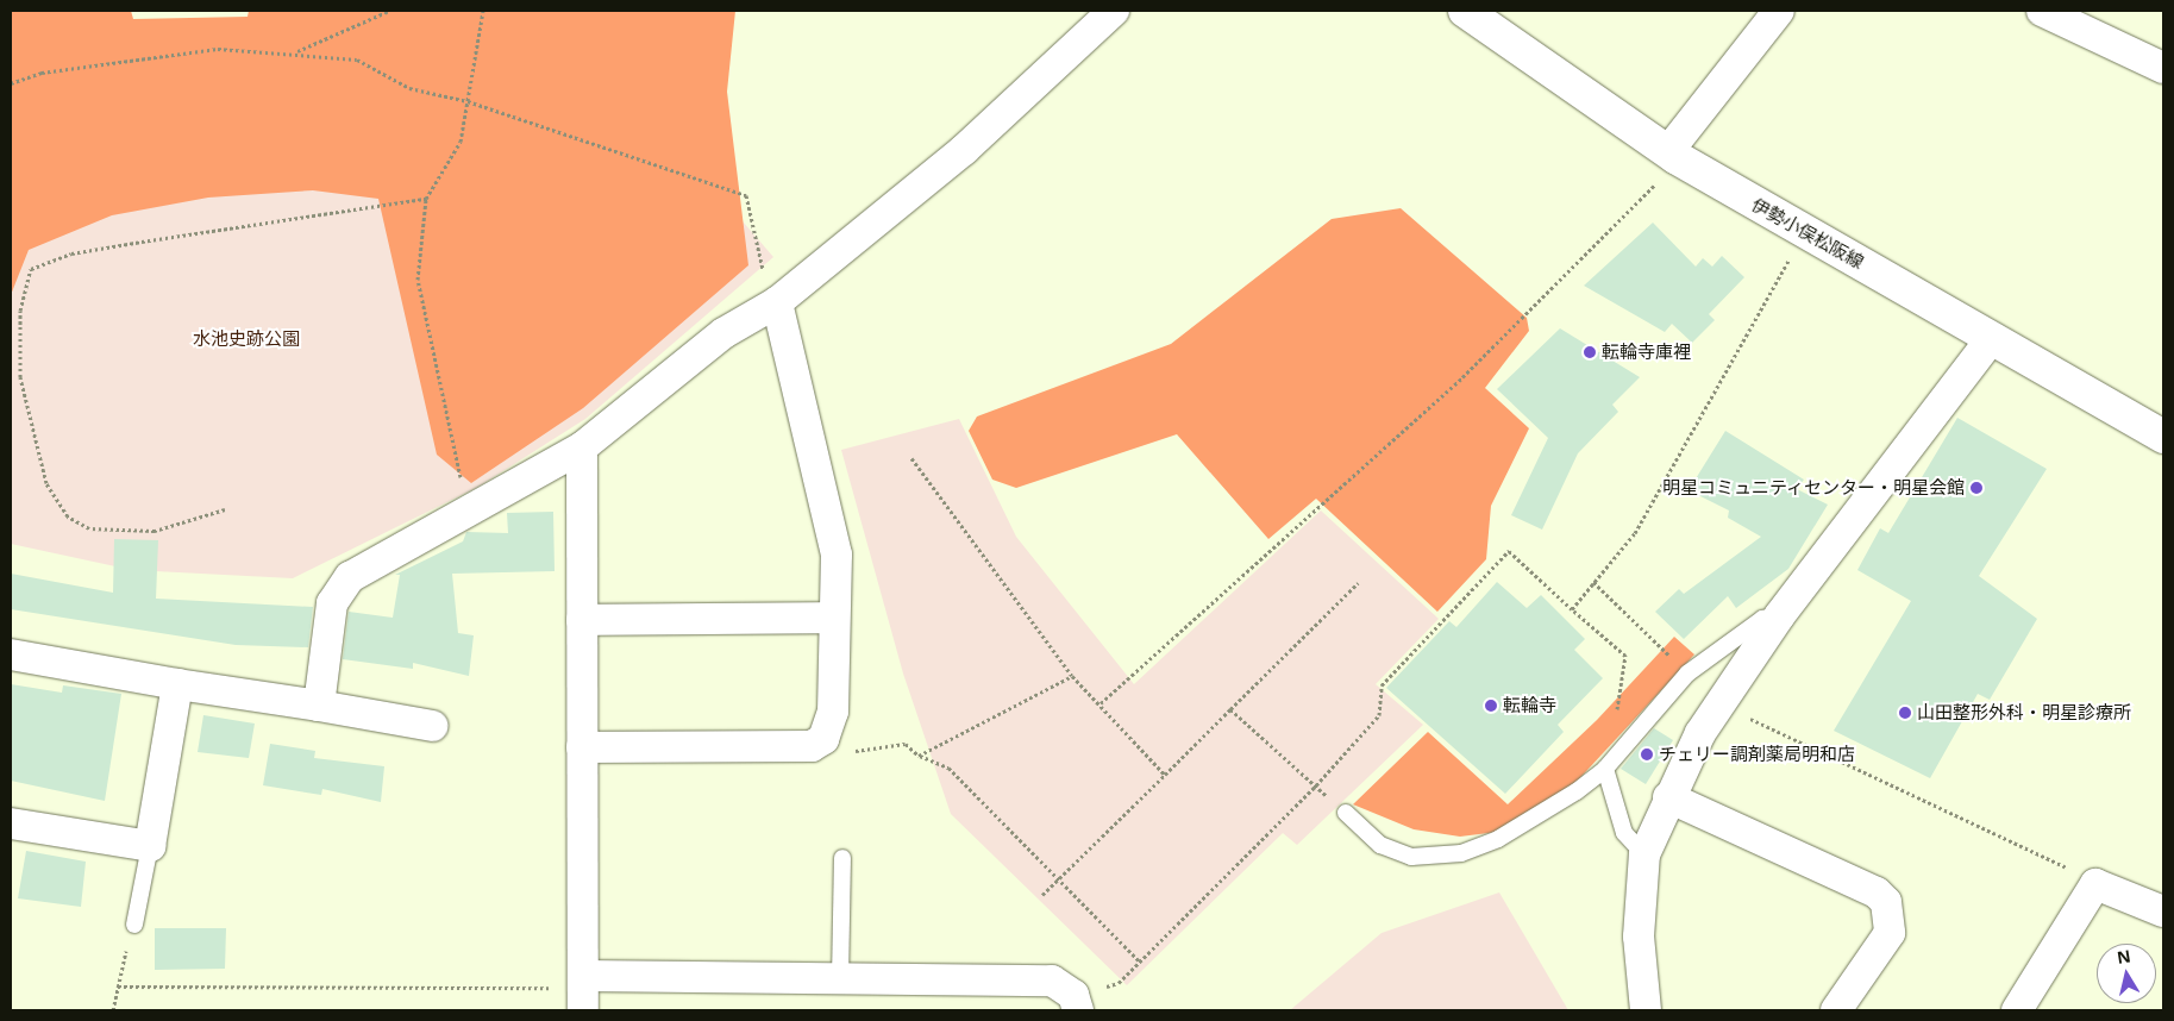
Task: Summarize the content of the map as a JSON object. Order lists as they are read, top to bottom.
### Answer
{
  "streets": {
    "main road": ["伊勢小俣松阪線"]
  },
  "parks": ["水池史跡公園"],
  "places": [
    "転輪寺庫裡",
    "明星コミュニティセンター・明星会館",
    "転輪寺",
    "山田整形外科・明星診療所",
    "チェリー調剤薬局明和店"
  ],
  "north": "top"
}
